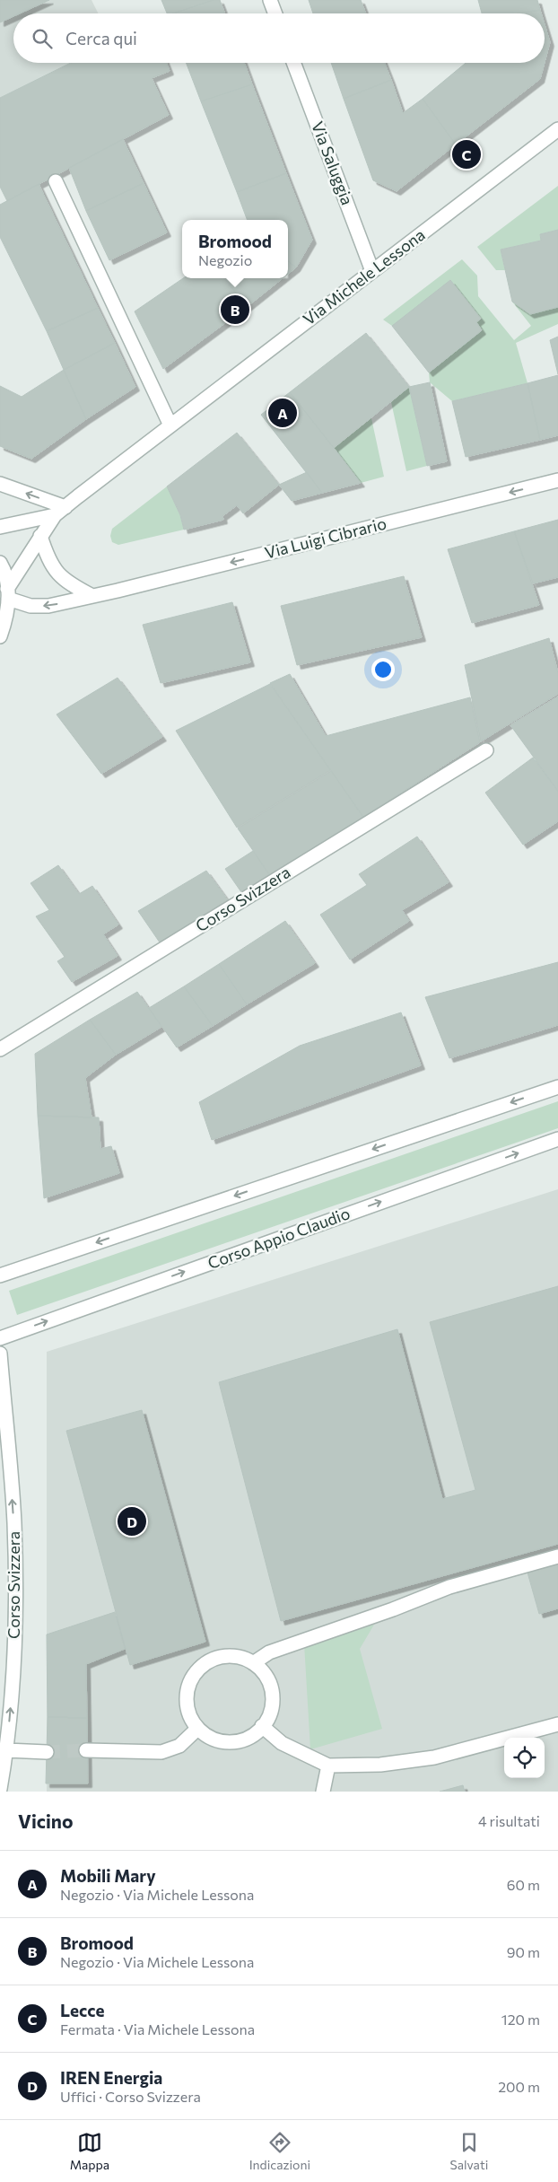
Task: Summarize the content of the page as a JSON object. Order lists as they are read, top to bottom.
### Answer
{
  "streets": {
    "street": [
      "Via Saluggia",
      "Via Michele Lessona",
      "Via Luigi Cibrario",
      "Corso Svizzera",
      "Corso Appio Claudio"
    ]
  },
  "crossings": [
    ["Via Saluggia", "Via Michele Lessona"],
    ["Via Michele Lessona", "Via Luigi Cibrario"]
  ],
  "one_way": ["Via Luigi Cibrario", "Corso Svizzera"],
  "page": {
    "search": "Cerca qui",
    "pins": [
      "C",
      "B",
      "A",
      "D"
    ],
    "popup": ["Bromood", "Negozio"],
    "heading": ["Vicino", "4 risultati"],
    "list": [
      {
        "mark": "A",
        "name": "Mobili Mary",
        "note": "Negozio · Via Michele Lessona",
        "value": "60 m"
      },
      {
        "mark": "B",
        "name": "Bromood",
        "note": "Negozio · Via Michele Lessona",
        "value": "90 m"
      },
      {
        "mark": "C",
        "name": "Lecce",
        "note": "Fermata · Via Michele Lessona",
        "value": "120 m"
      },
      {
        "mark": "D",
        "name": "IREN Energia",
        "note": "Uffici · Corso Svizzera",
        "value": "200 m"
      }
    ],
    "nav": ["Mappa", "Indicazioni", "Salvati"]
  }
}
